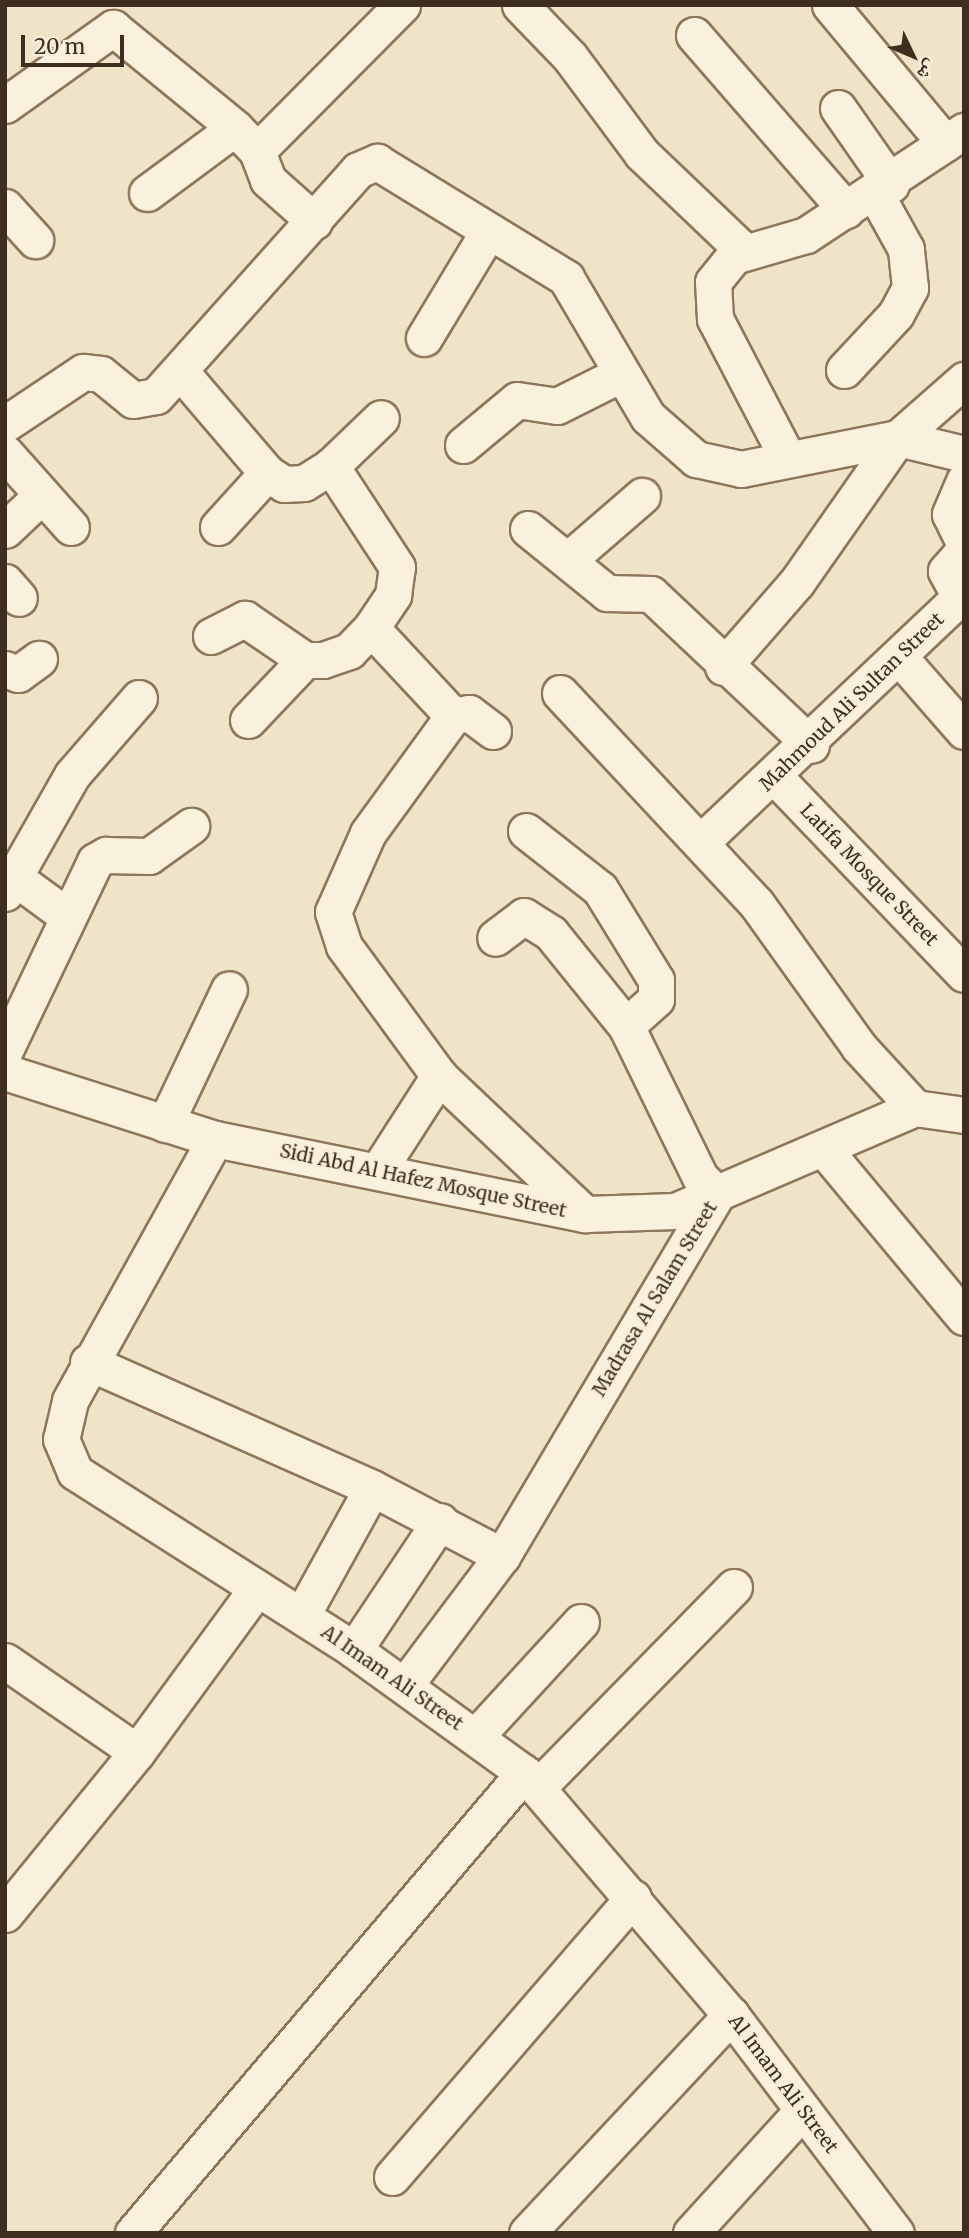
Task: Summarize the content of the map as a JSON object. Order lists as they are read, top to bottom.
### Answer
{
  "streets": {
    "street": [
      "Mahmoud Ali Sultan Street",
      "Latifa Mosque Street",
      "Sidi Abd Al Hafez Mosque Street",
      "Madrasa Al Salam Street",
      "Al Imam Ali Street"
    ]
  },
  "crossings": [
    ["Mahmoud Ali Sultan Street", "Latifa Mosque Street"],
    ["Sidi Abd Al Hafez Mosque Street", "Madrasa Al Salam Street"],
    ["Sidi Abd Al Hafez Mosque Street", "Al Imam Ali Street"],
    ["Madrasa Al Salam Street", "Al Imam Ali Street"]
  ],
  "scale_bar": "20 m",
  "north": "bottom right"
}
